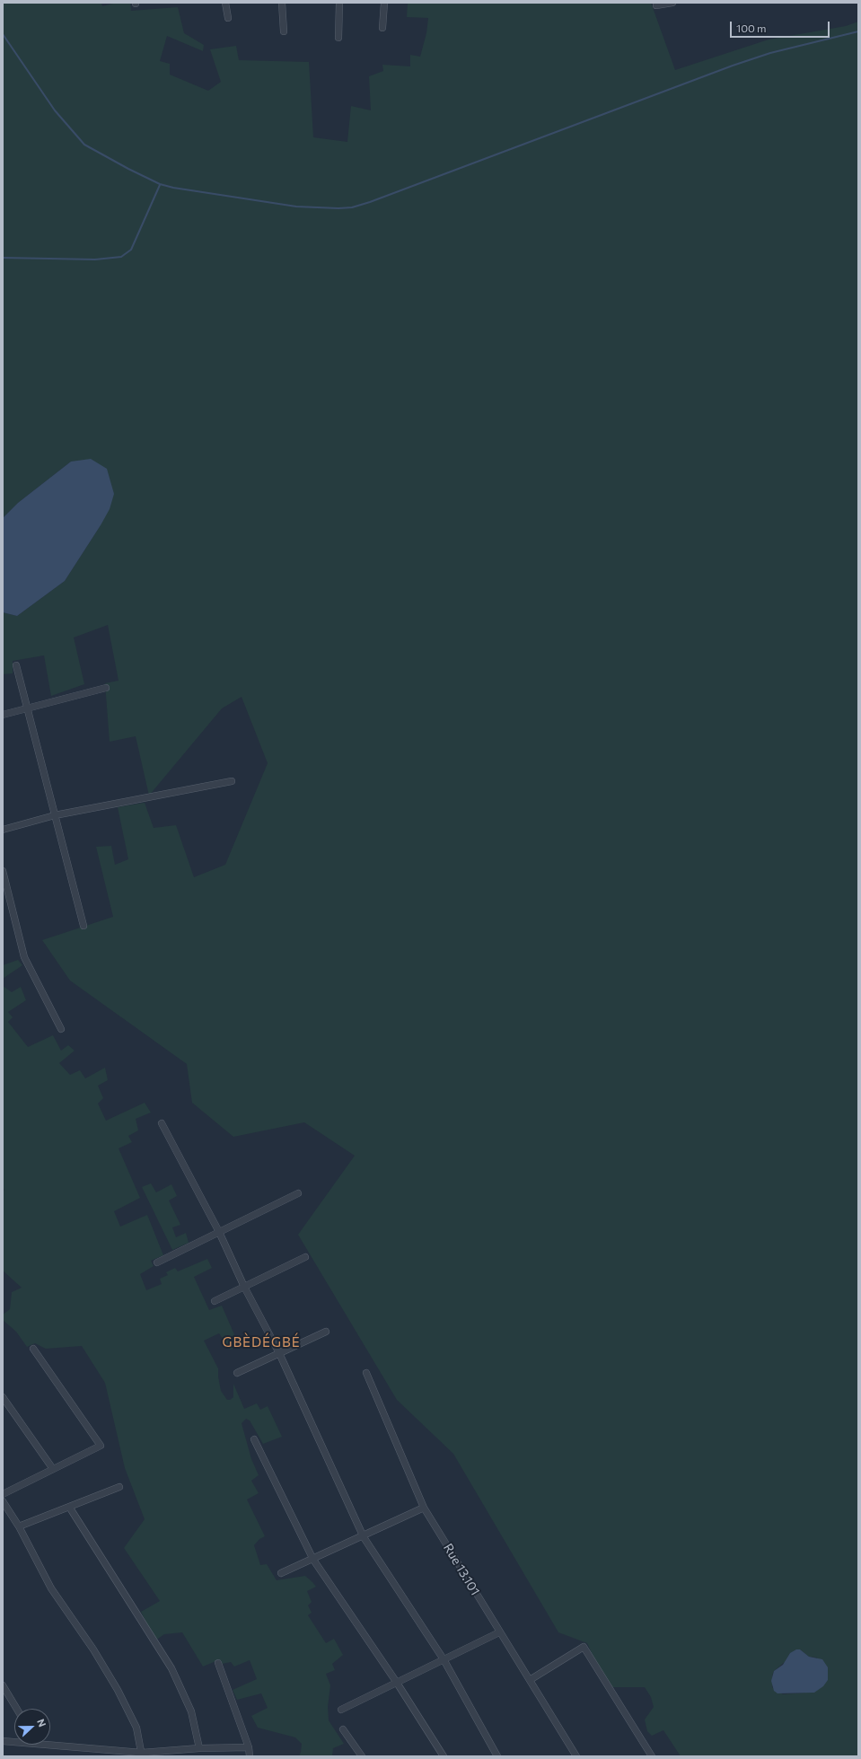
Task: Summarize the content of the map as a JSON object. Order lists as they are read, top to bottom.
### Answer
{
  "streets": {
    "street": ["Rue 13.101"]
  },
  "districts": ["GBÈDÉGBÉ"],
  "scale_bar": "100 m",
  "north": "right"
}
